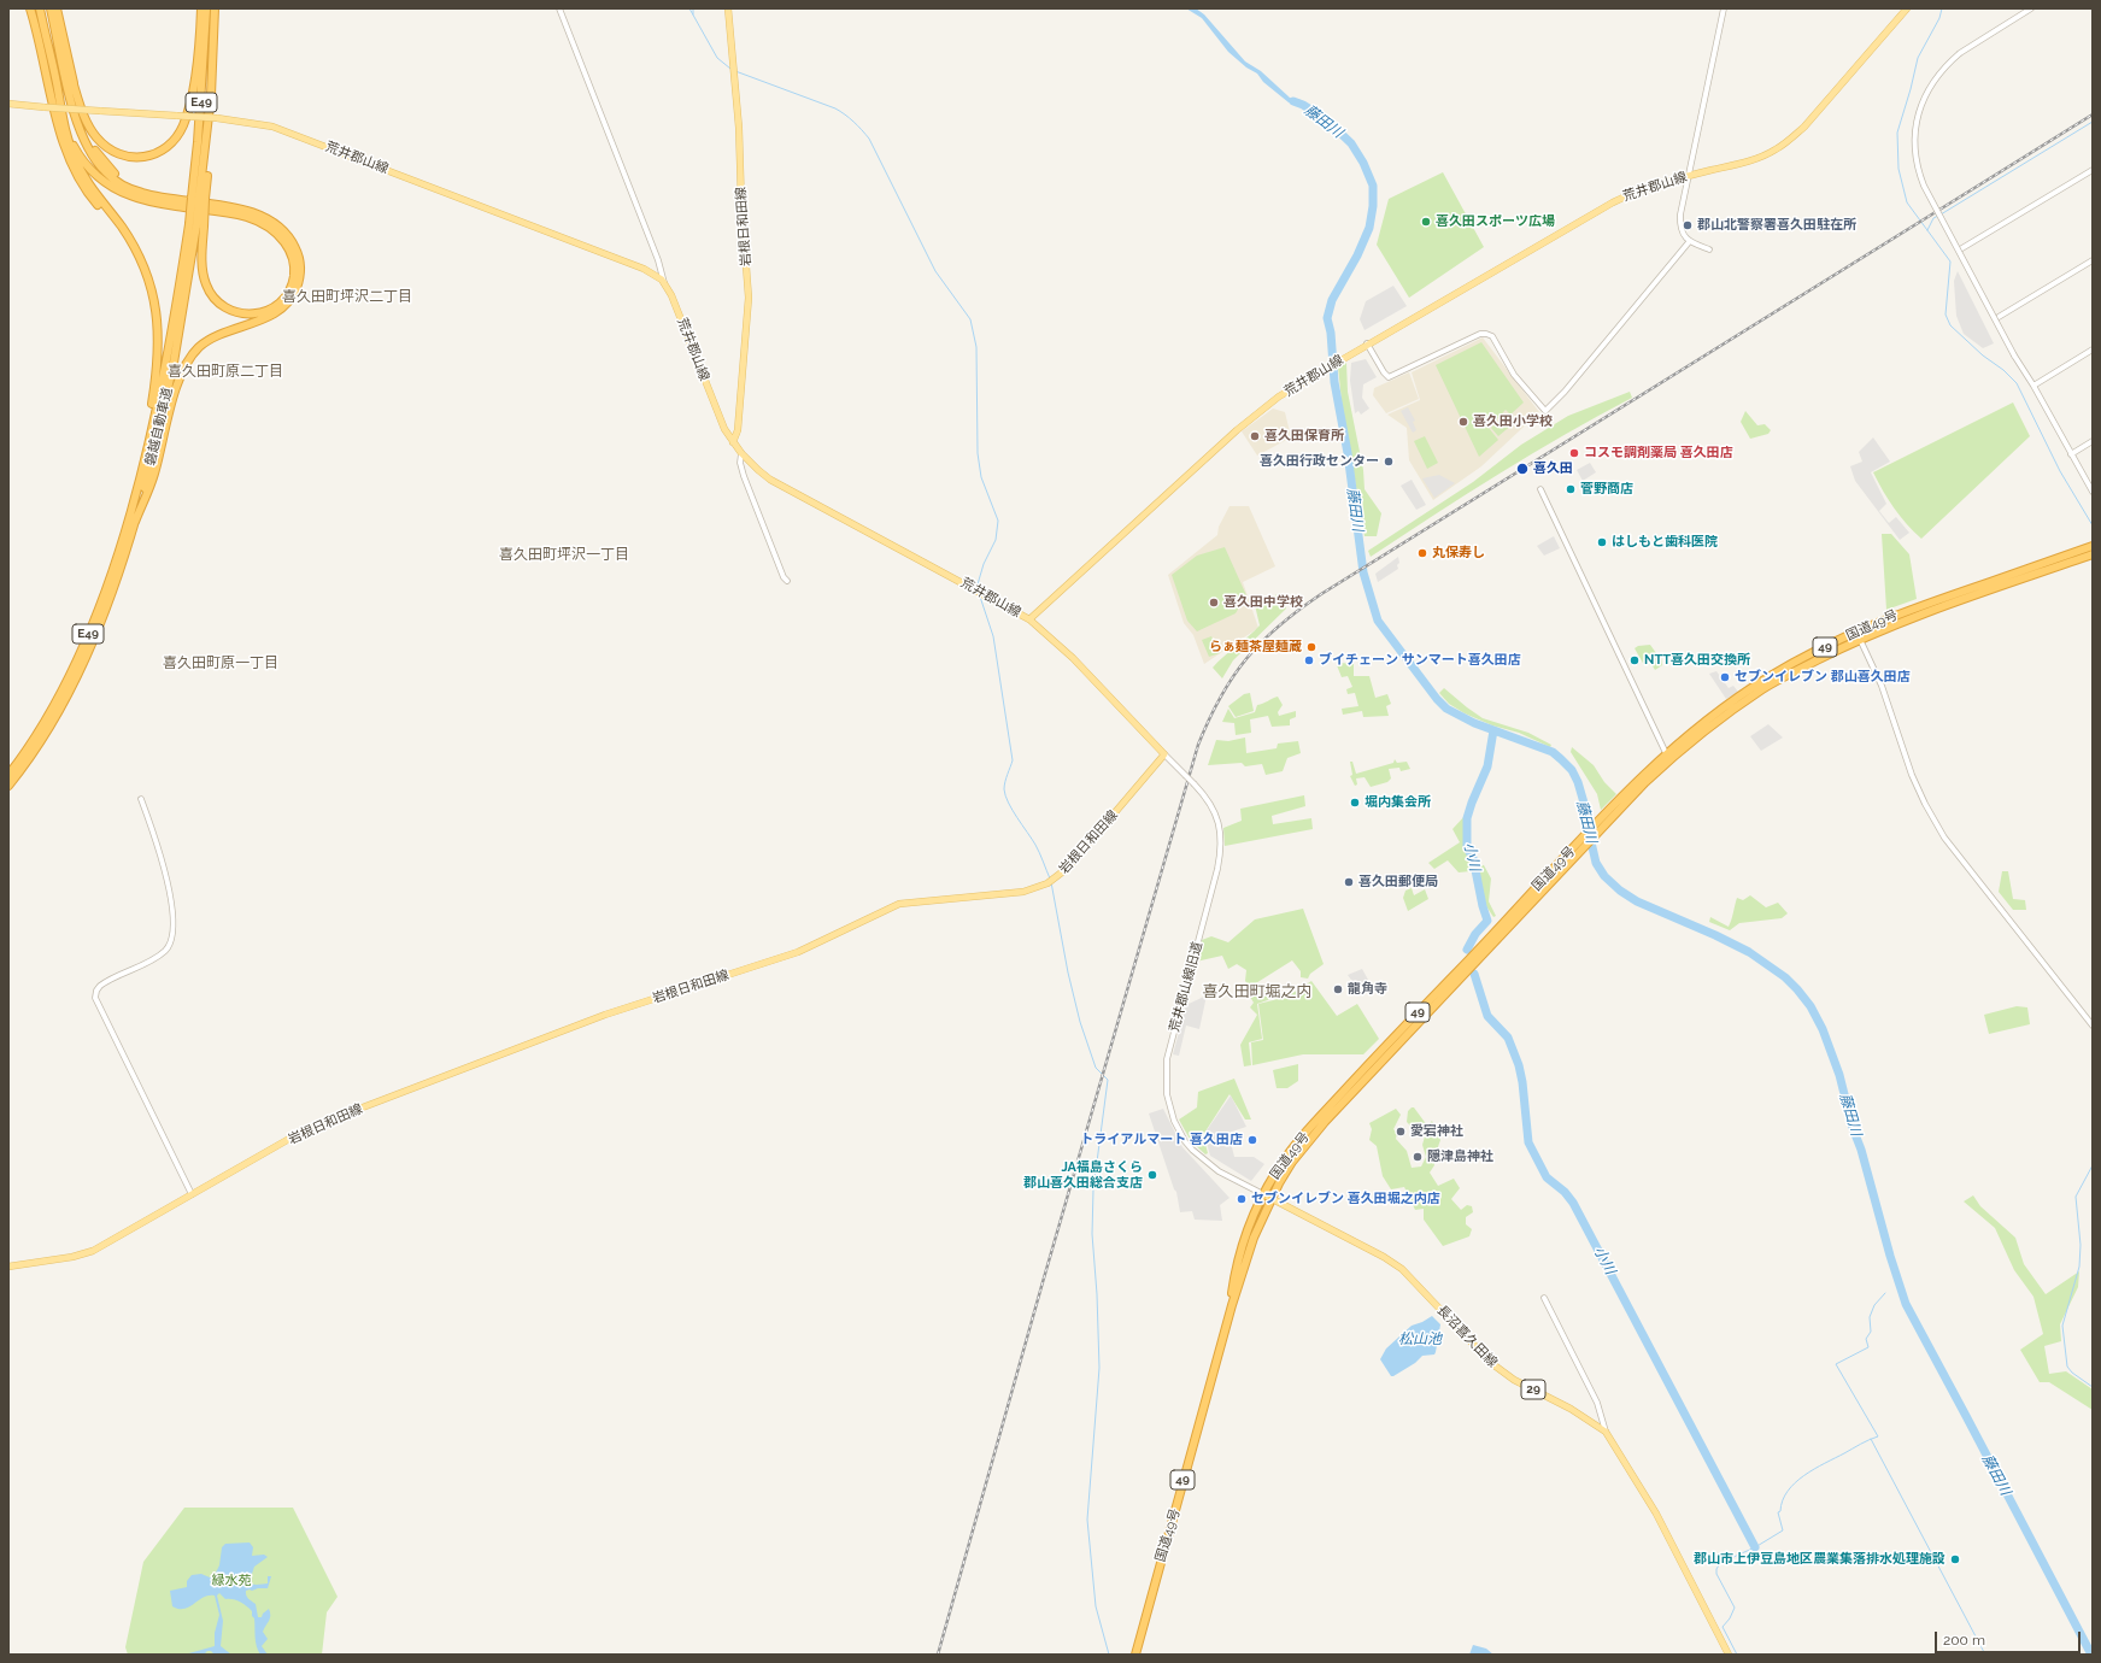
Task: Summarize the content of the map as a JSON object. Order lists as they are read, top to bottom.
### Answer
{
  "streets": {
    "highway": [
      "E49",
      "磐越自動車道",
      "国道49号",
      "49"
    ],
    "main road": [
      "荒井郡山線",
      "岩根日和田線",
      "長沼喜久田線",
      "29"
    ],
    "street": ["荒井郡山線旧道"]
  },
  "crossings": [
    ["E49", "磐越自動車道"],
    ["荒井郡山線", "岩根日和田線"],
    ["岩根日和田線", "荒井郡山線旧道"],
    ["国道49号", "荒井郡山線旧道"],
    ["国道49号", "長沼喜久田線"],
    ["荒井郡山線旧道", "長沼喜久田線"]
  ],
  "districts": [
    "喜久田町坪沢二丁目",
    "喜久田町原二丁目",
    "喜久田町坪沢一丁目",
    "喜久田町原一丁目",
    "喜久田町堀之内"
  ],
  "water": ["藤田川", "小川", "松山池"],
  "parks": ["緑水苑"],
  "places": [
    "喜久田スポーツ広場",
    "郡山北警察署喜久田駐在所",
    "喜久田小学校",
    "喜久田保育所",
    "コスモ調剤薬局 喜久田店",
    "喜久田行政センター",
    "喜久田",
    "菅野商店",
    "はしもと歯科医院",
    "丸保寿し",
    "喜久田中学校",
    "らぁ麺茶屋麺蔵",
    "ブイチェーン サンマート喜久田店",
    "NTT喜久田交換所",
    "セブンイレブン 郡山喜久田店",
    "堀内集会所",
    "喜久田郵便局",
    "龍角寺",
    "愛宕神社",
    "トライアルマート 喜久田店",
    "隠津島神社",
    "JA福島さくら 郡山喜久田総合支店",
    "セブンイレブン 喜久田堀之内店",
    "郡山市上伊豆島地区農業集落排水処理施設"
  ],
  "scale_bar": "200 m"
}
